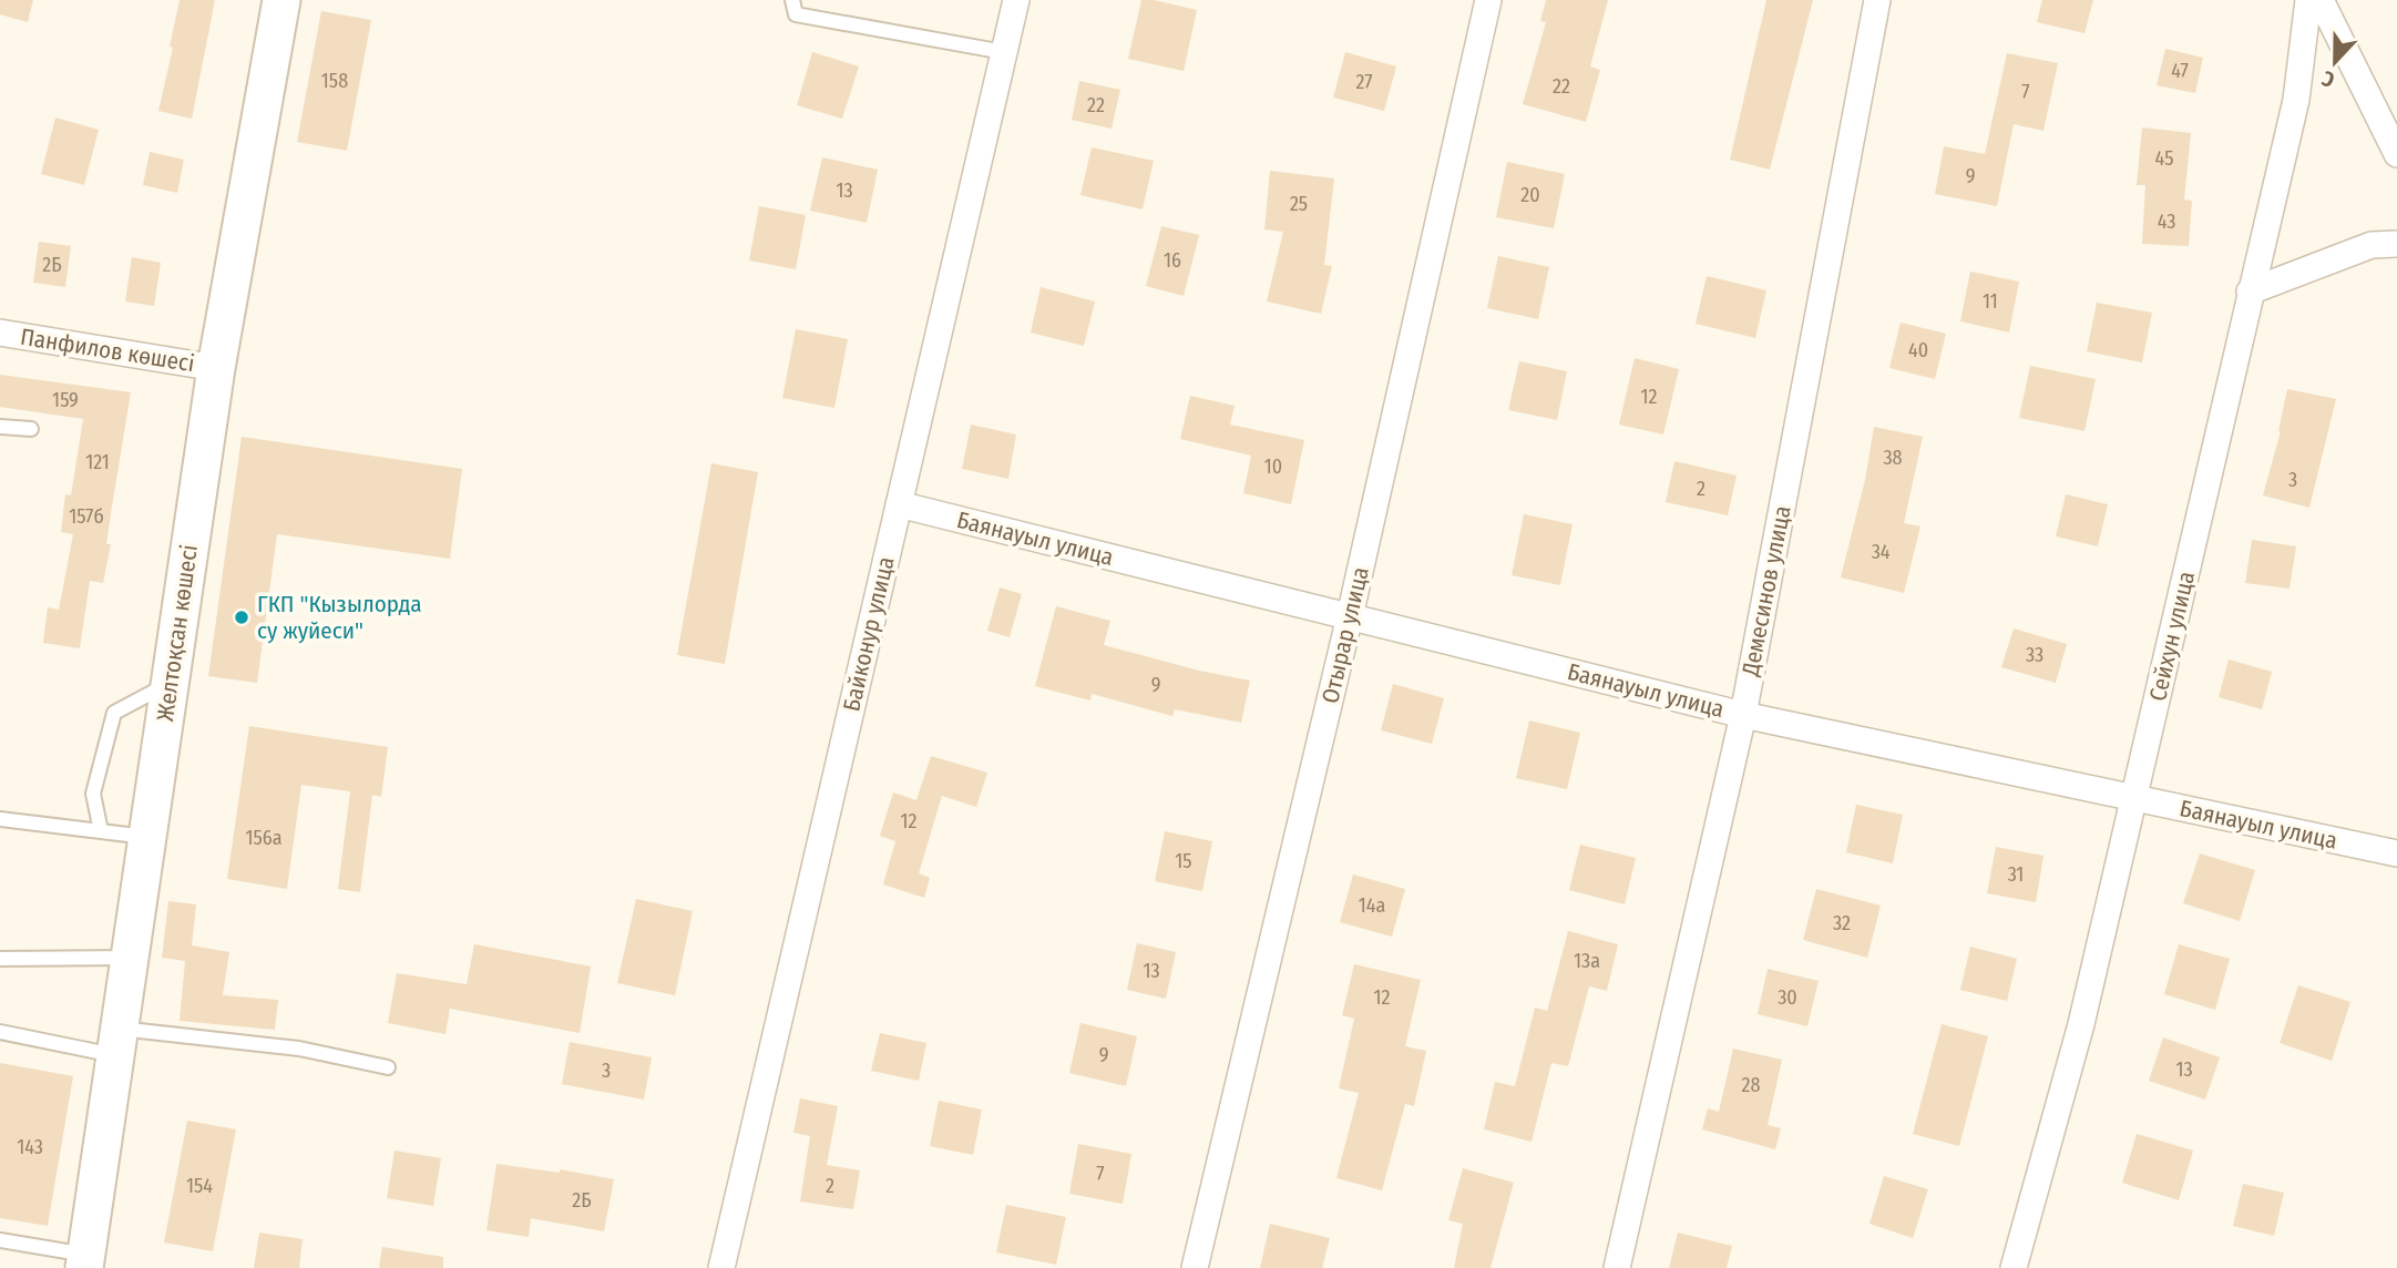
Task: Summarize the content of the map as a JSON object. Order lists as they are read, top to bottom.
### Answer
{
  "streets": {
    "street": [
      "Панфилов көшесі",
      "Баянауыл улица",
      "Демесинов улица",
      "Желтоқсан көшесі",
      "Байконур улица",
      "Отырар улица",
      "Сейхун улица"
    ]
  },
  "crossings": [
    ["Панфилов көшесі", "Желтоқсан көшесі"],
    ["Баянауыл улица", "Демесинов улица"],
    ["Баянауыл улица", "Байконур улица"],
    ["Баянауыл улица", "Отырар улица"],
    ["Баянауыл улица", "Сейхун улица"]
  ],
  "places": ["ГКП \"Кызылорда су жуйеси\""],
  "house_numbers": [
    "47",
    "158",
    "27",
    "22",
    "7",
    "22",
    "45",
    "9",
    "13",
    "20",
    "25",
    "43",
    "16",
    "2Б",
    "11",
    "40",
    "12",
    "159",
    "38",
    "121",
    "10",
    "3",
    "2",
    "157б",
    "34",
    "33",
    "9",
    "12",
    "156а",
    "15",
    "31",
    "14а",
    "32",
    "13а",
    "13",
    "12",
    "30",
    "9",
    "13",
    "3",
    "28",
    "143",
    "7",
    "154",
    "2",
    "2Б"
  ],
  "north": "bottom"
}
